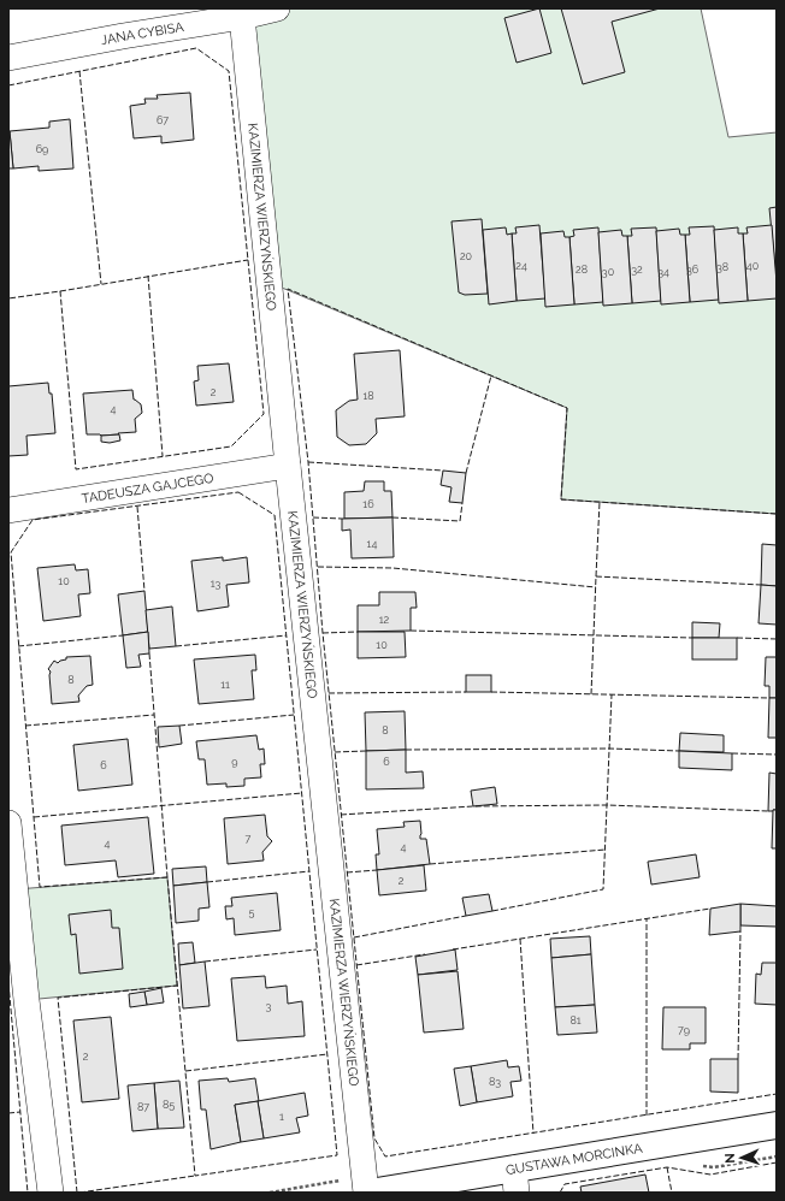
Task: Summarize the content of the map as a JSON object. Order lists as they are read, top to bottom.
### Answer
{
  "streets": {
    "street": [
      "JANA CYBISA",
      "KAZIMIERZA WIERZYŃSKIEGO",
      "TADEUSZA GAJCEGO",
      "GUSTAWA MORCINKA"
    ]
  },
  "crossings": [
    ["JANA CYBISA", "KAZIMIERZA WIERZYŃSKIEGO"],
    ["KAZIMIERZA WIERZYŃSKIEGO", "TADEUSZA GAJCEGO"],
    ["KAZIMIERZA WIERZYŃSKIEGO", "GUSTAWA MORCINKA"]
  ],
  "house_numbers": [
    "67",
    "69",
    "20",
    "24",
    "40",
    "38",
    "28",
    "32",
    "36",
    "30",
    "34",
    "2",
    "18",
    "4",
    "16",
    "14",
    "10",
    "13",
    "12",
    "10",
    "8",
    "11",
    "8",
    "9",
    "6",
    "6",
    "7",
    "4",
    "4",
    "2",
    "5",
    "3",
    "81",
    "79",
    "2",
    "83",
    "85",
    "87",
    "1"
  ],
  "north": "left"
}
